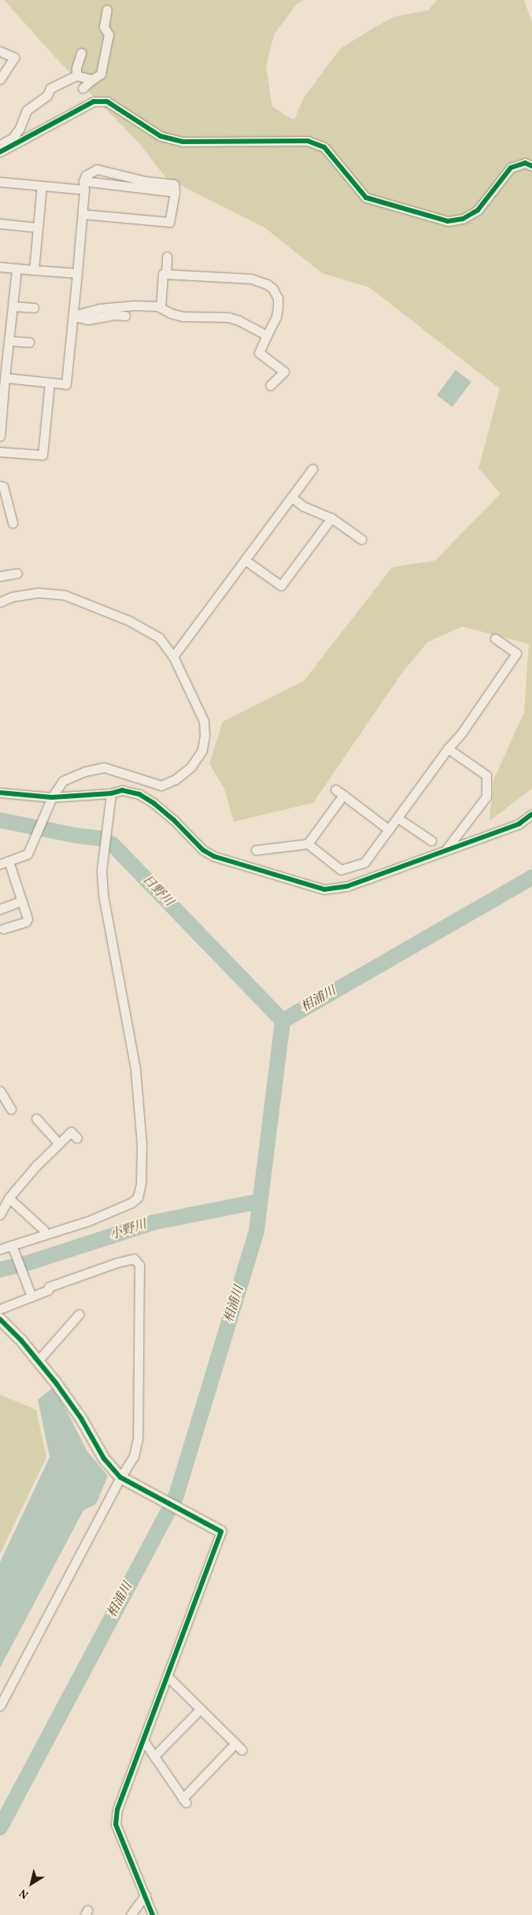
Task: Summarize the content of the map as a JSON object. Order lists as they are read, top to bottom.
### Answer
{
  "water": ["日野川", "相浦川", "小野川"],
  "north": "bottom left"
}
